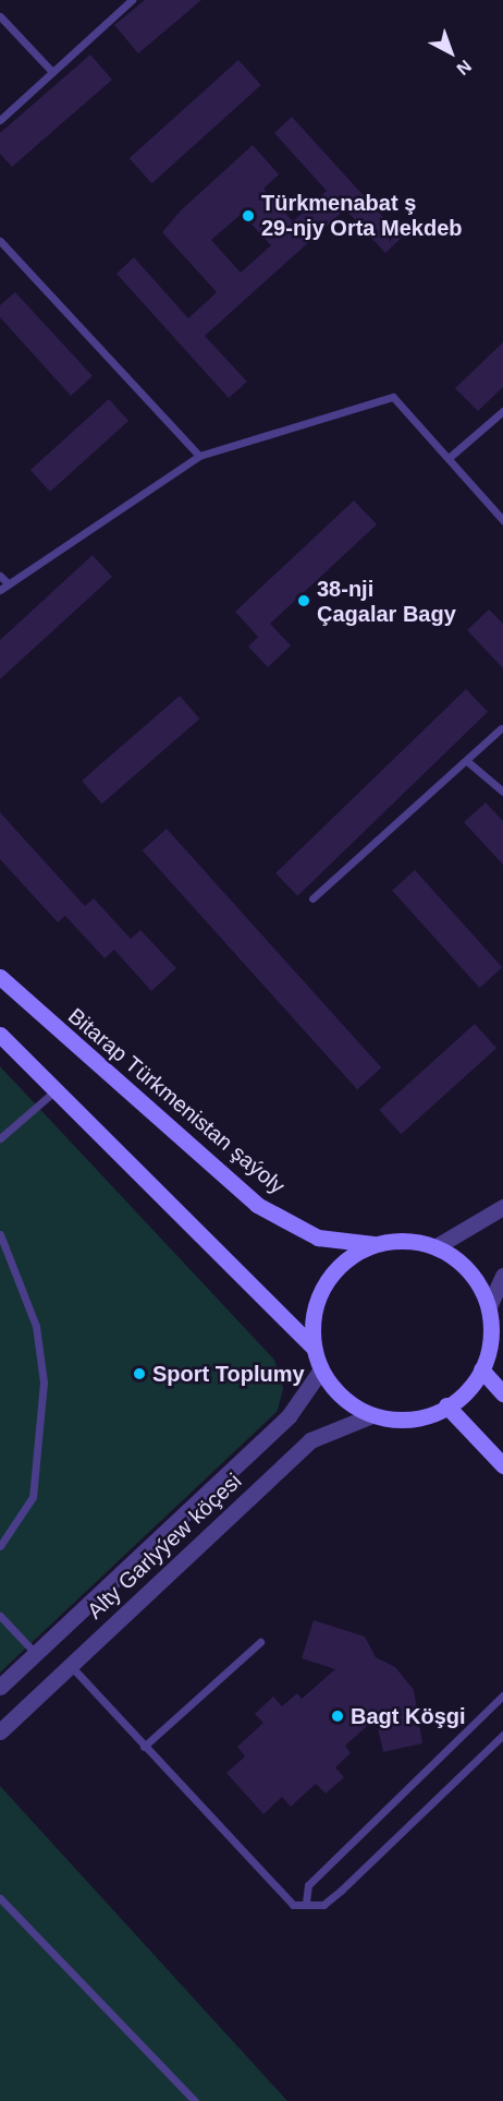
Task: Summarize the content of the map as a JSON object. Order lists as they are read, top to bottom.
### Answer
{
  "streets": {
    "main road": ["Bitarap Türkmenistan şaýoly"],
    "street": ["Alty Garlyýew köçesi"]
  },
  "crossings": [
    ["Bitarap Türkmenistan şaýoly", "Alty Garlyýew köçesi"]
  ],
  "places": [
    "Türkmenabat ş 29-njy Orta Mekdeb",
    "38-nji Çagalar Bagy",
    "Sport Toplumy",
    "Bagt Köşgi"
  ],
  "north": "bottom right"
}
